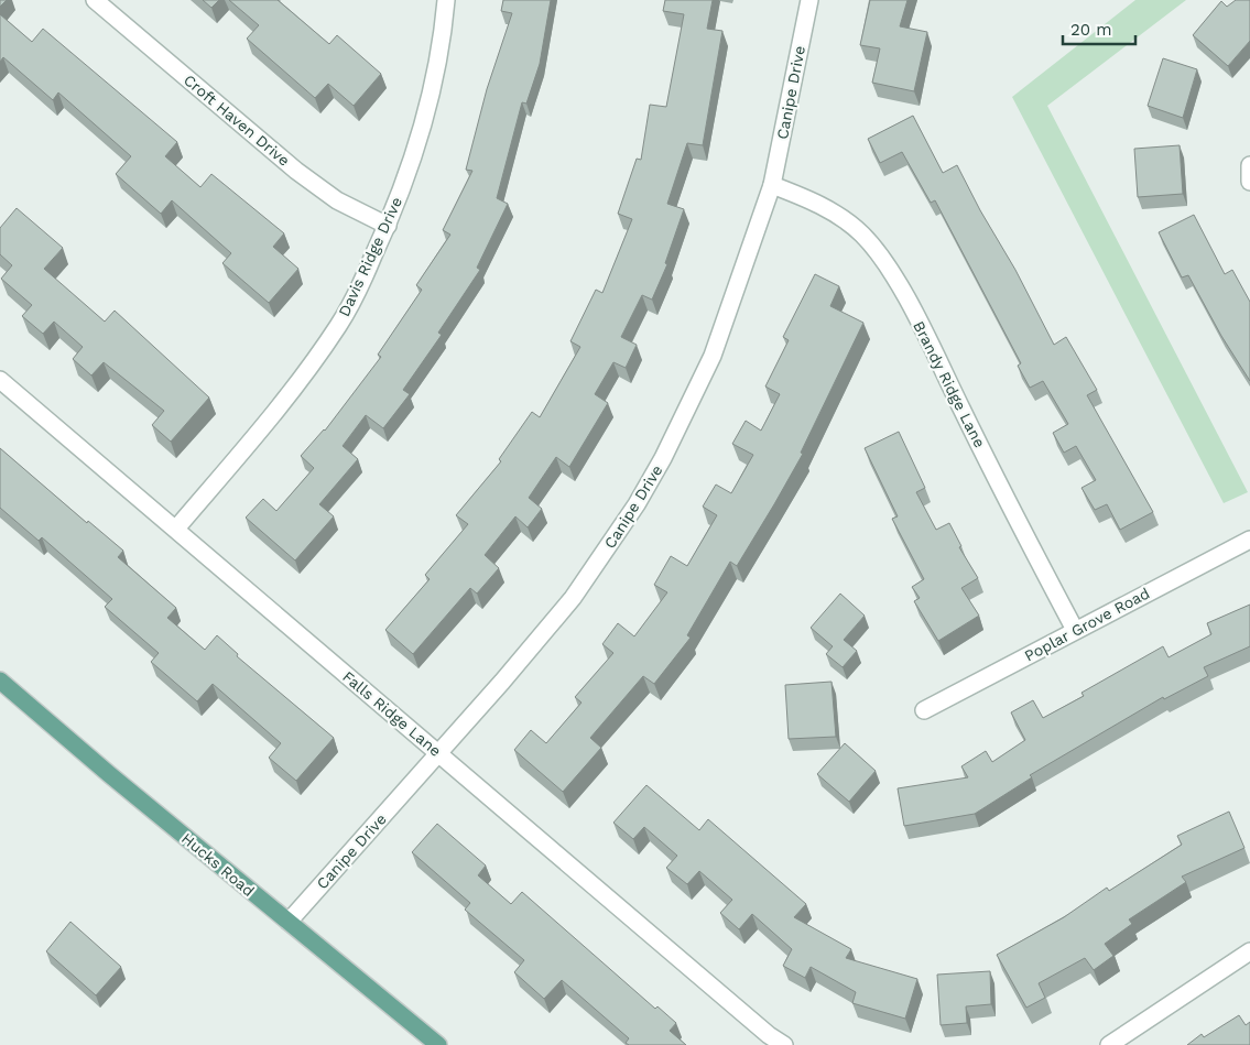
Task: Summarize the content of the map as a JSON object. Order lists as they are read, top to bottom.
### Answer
{
  "streets": {
    "main road": ["Hucks Road"],
    "street": [
      "Canipe Drive",
      "Croft Haven Drive",
      "Davis Ridge Drive",
      "Brandy Ridge Lane",
      "Poplar Grove Road",
      "Falls Ridge Lane"
    ]
  },
  "crossings": [
    ["Canipe Drive", "Brandy Ridge Lane"],
    ["Canipe Drive", "Falls Ridge Lane"],
    ["Canipe Drive", "Hucks Road"],
    ["Croft Haven Drive", "Davis Ridge Drive"],
    ["Davis Ridge Drive", "Falls Ridge Lane"],
    ["Brandy Ridge Lane", "Poplar Grove Road"]
  ],
  "scale_bar": "20 m"
}
